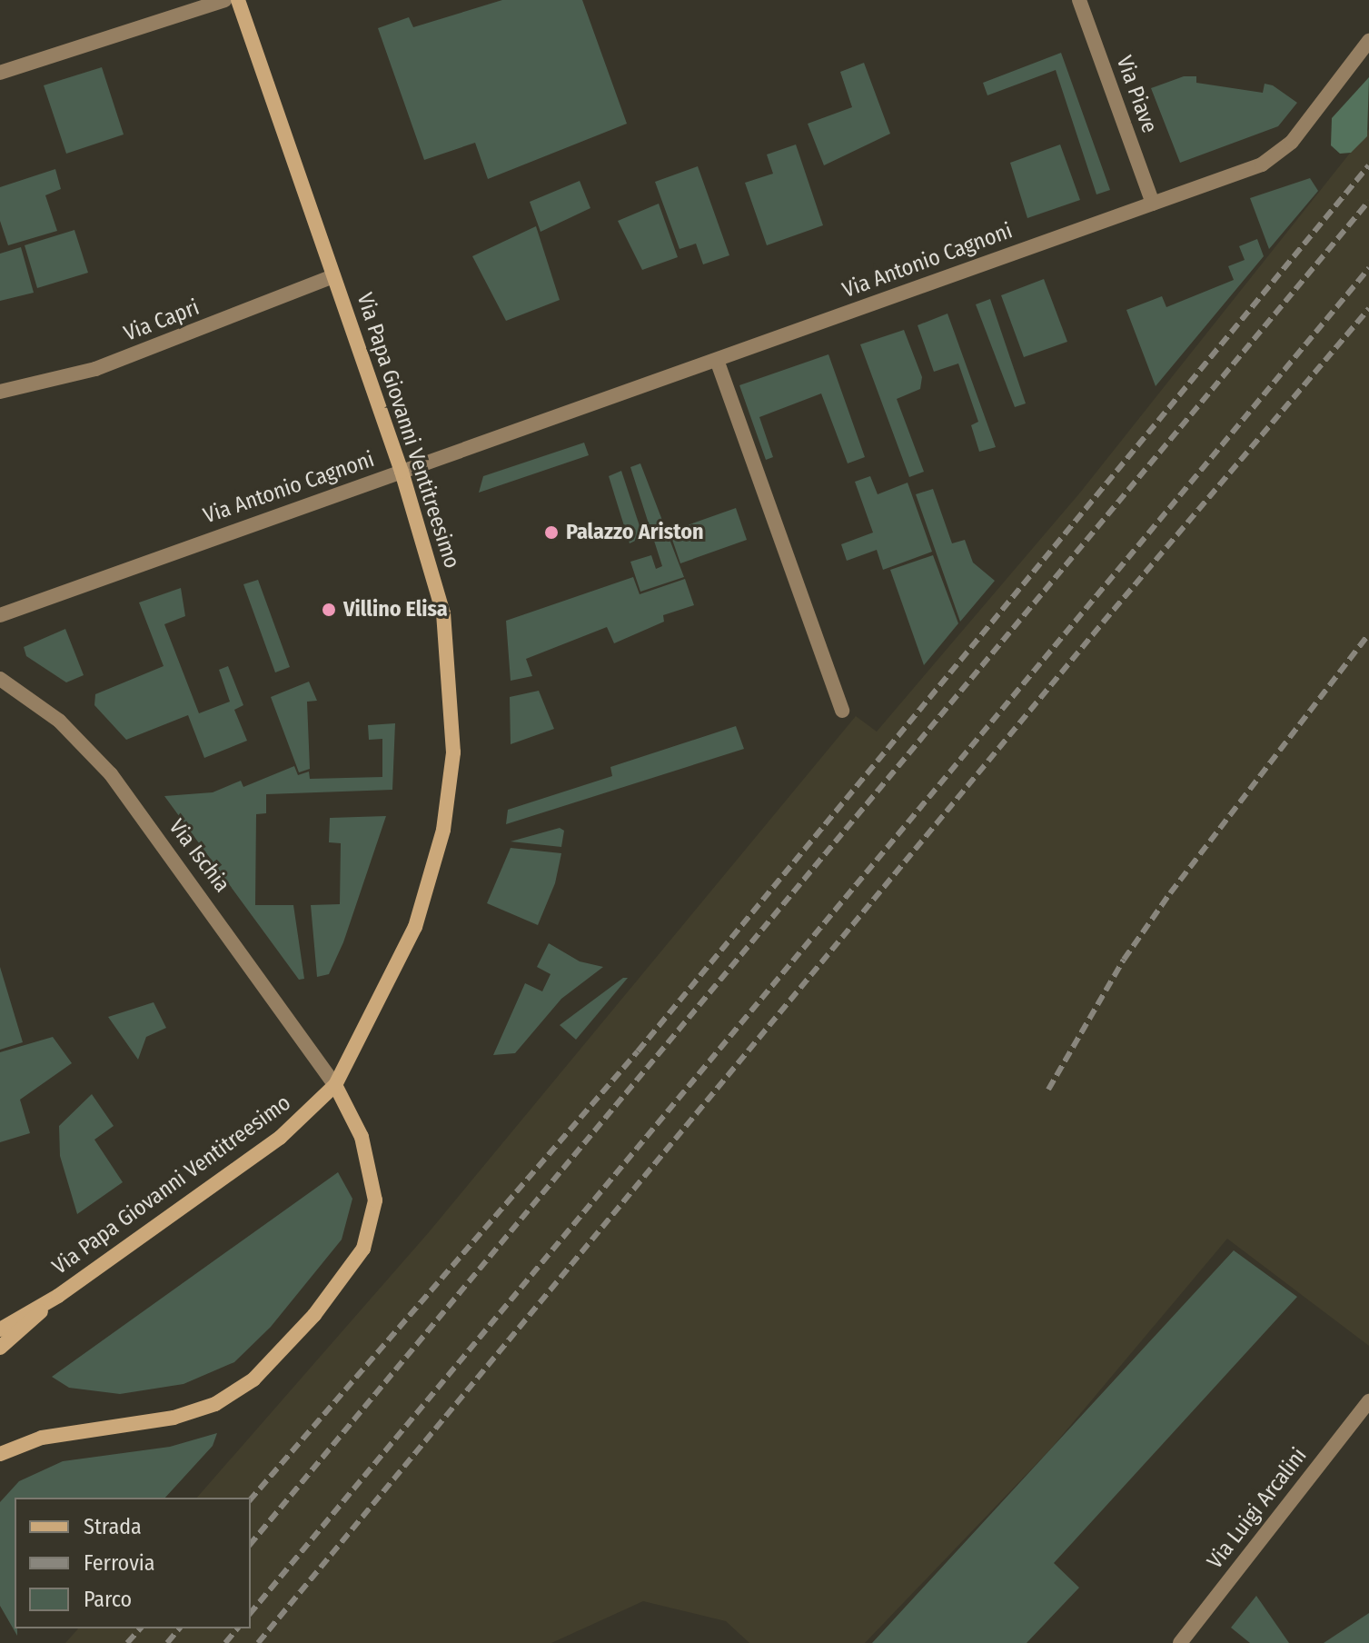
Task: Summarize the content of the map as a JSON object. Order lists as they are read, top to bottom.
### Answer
{
  "streets": {
    "street": [
      "Via Piave",
      "Via Antonio Cagnoni",
      "Via Capri",
      "Via Papa Giovanni Ventitreesimo",
      "Via Ischia",
      "Via Luigi Arcalini"
    ]
  },
  "crossings": [
    ["Via Piave", "Via Antonio Cagnoni"],
    ["Via Antonio Cagnoni", "Via Papa Giovanni Ventitreesimo"],
    ["Via Capri", "Via Papa Giovanni Ventitreesimo"],
    ["Via Papa Giovanni Ventitreesimo", "Via Ischia"]
  ],
  "places": ["Palazzo Ariston", "Villino Elisa"],
  "legend": ["Strada", "Ferrovia", "Parco"]
}
